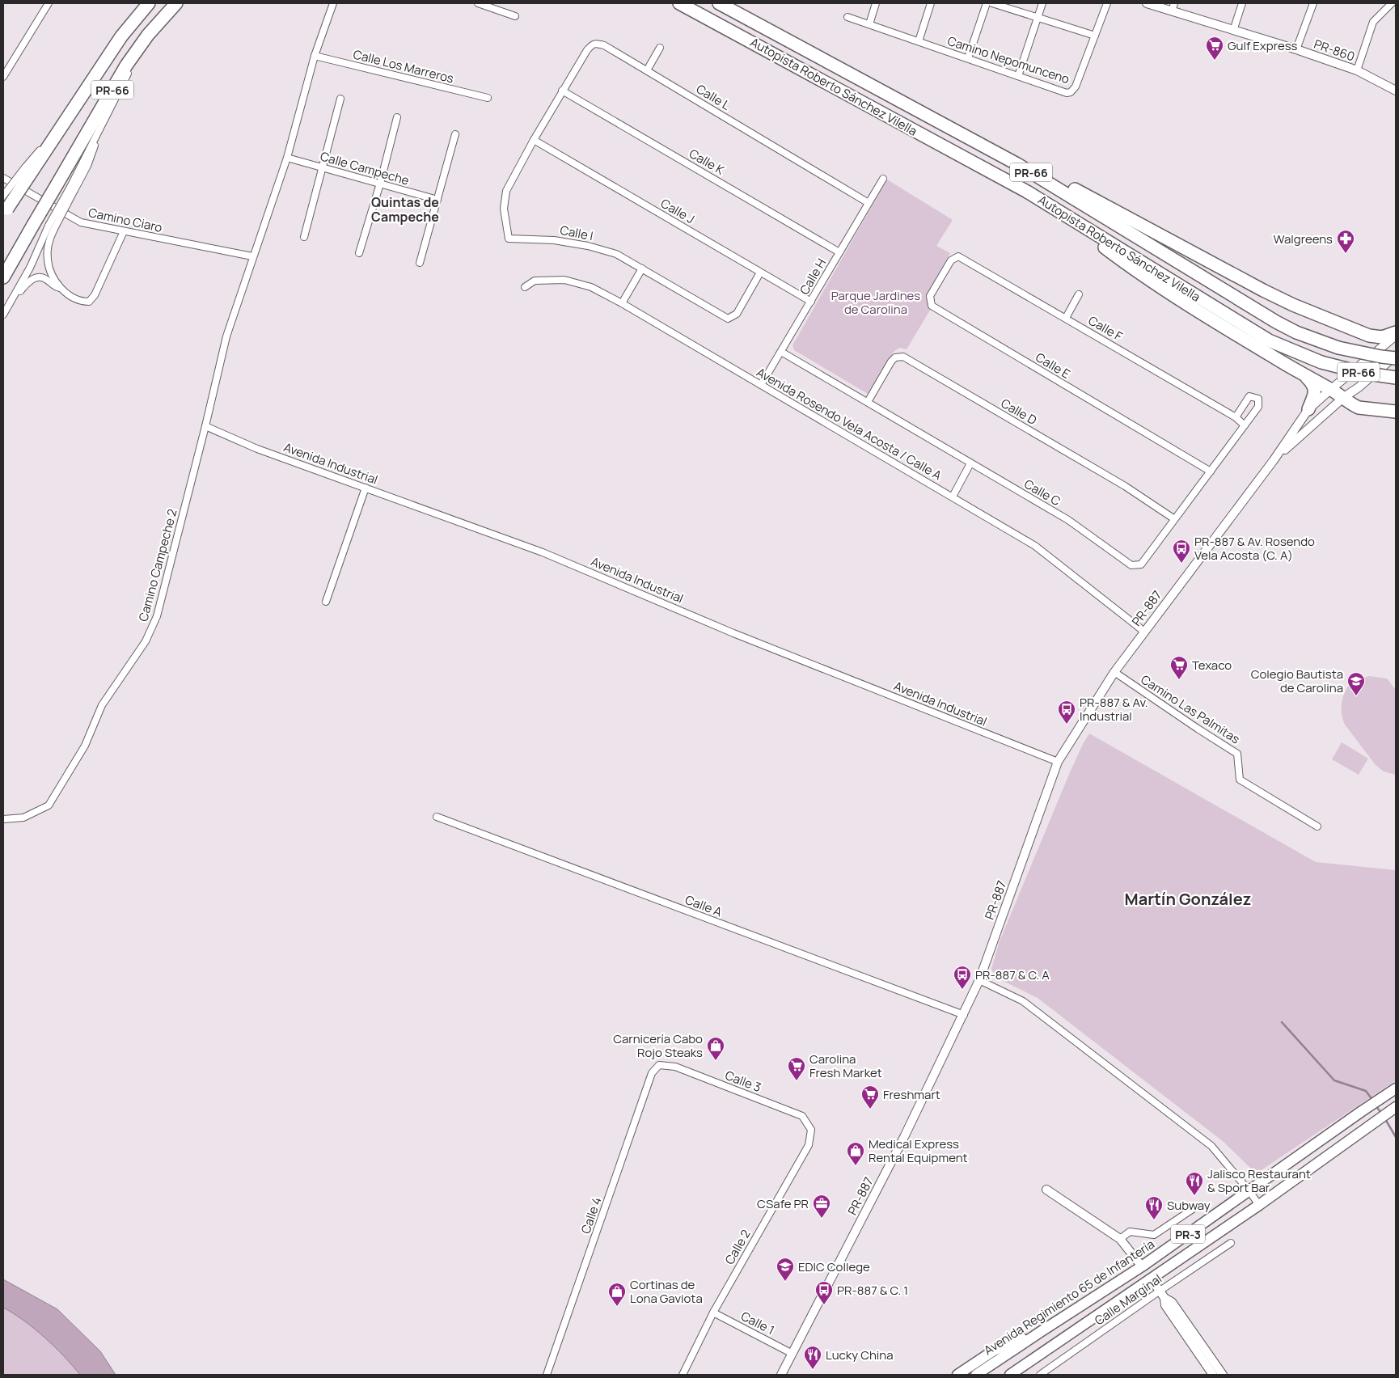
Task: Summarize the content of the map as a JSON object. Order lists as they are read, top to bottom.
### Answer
{
  "streets": {
    "highway": ["Autopista Roberto Sánchez Vilella", "PR-66"],
    "main road": ["PR-3", "Avenida Regimiento 65 de Infantería"],
    "street": [
      "PR-860",
      "Camino Nepomunceno",
      "Calle Los Marreros",
      "Calle L",
      "Calle K",
      "Calle Campeche",
      "Calle J",
      "Camino Ciaro",
      "Calle I",
      "Calle H",
      "Calle F",
      "Calle E",
      "Calle D",
      "Avenida Rosendo Vela Acosta / Calle A",
      "Avenida Industrial",
      "Calle C",
      "Camino Campeche 2",
      "PR-887",
      "Camino Las Palmitas",
      "Calle A",
      "Calle 3",
      "Calle 4",
      "Calle 2",
      "Calle Marginal",
      "Calle 1"
    ]
  },
  "crossings": [
    ["Calle Los Marreros", "Camino Campeche 2"],
    ["Autopista Roberto Sánchez Vilella", "PR-887"],
    ["Calle L", "Calle K"],
    ["Calle L", "Calle I"],
    ["Calle L", "Calle H"],
    ["Calle K", "Calle I"],
    ["Calle K", "Calle H"],
    ["Calle Campeche", "Camino Campeche 2"],
    ["Calle J", "Calle I"],
    ["Calle J", "Calle H"],
    ["Camino Ciaro", "Camino Campeche 2"],
    ["Calle H", "Avenida Rosendo Vela Acosta / Calle A"],
    ["Calle H", "Calle C"],
    ["Calle F", "Calle E"],
    ["Calle F", "Calle C"],
    ["Calle E", "Calle C"],
    ["Calle D", "Calle C"],
    ["Avenida Rosendo Vela Acosta / Calle A", "PR-887"],
    ["Avenida Industrial", "Camino Campeche 2"],
    ["Avenida Industrial", "PR-887"],
    ["PR-887", "Camino Las Palmitas"],
    ["PR-887", "Calle A"],
    ["PR-887", "Calle 1"],
    ["Calle 3", "Calle 4"],
    ["Calle 3", "Calle 2"],
    ["Calle 2", "Calle 1"]
  ],
  "districts": ["Quintas de Campeche", "Martín González"],
  "parks": ["Parque Jardines de Carolina"],
  "places": {
    "supermarket": [
      "Gulf Express",
      "Texaco",
      "Carolina Fresh Market",
      "Freshmart"
    ],
    "pharmacy": ["Walgreens"],
    "bus stop": [
      "PR-887 & Av. Rosendo Vela Acosta (C. A)",
      "PR-887 & Av. Industrial",
      "PR-887 & C. A",
      "PR-887 & C. 1"
    ],
    "school or university": ["Colegio Bautista de Carolina", "EDIC College"],
    "shop": ["Carnicería Cabo Rojo Steaks", "Medical Express Rental Equipment", "Cortinas de Lona Gaviota"],
    "restaurant": ["Jalisco Restaurant & Sport Bar", "Subway", "Lucky China"],
    "office": ["CSafe PR"]
  }
}
